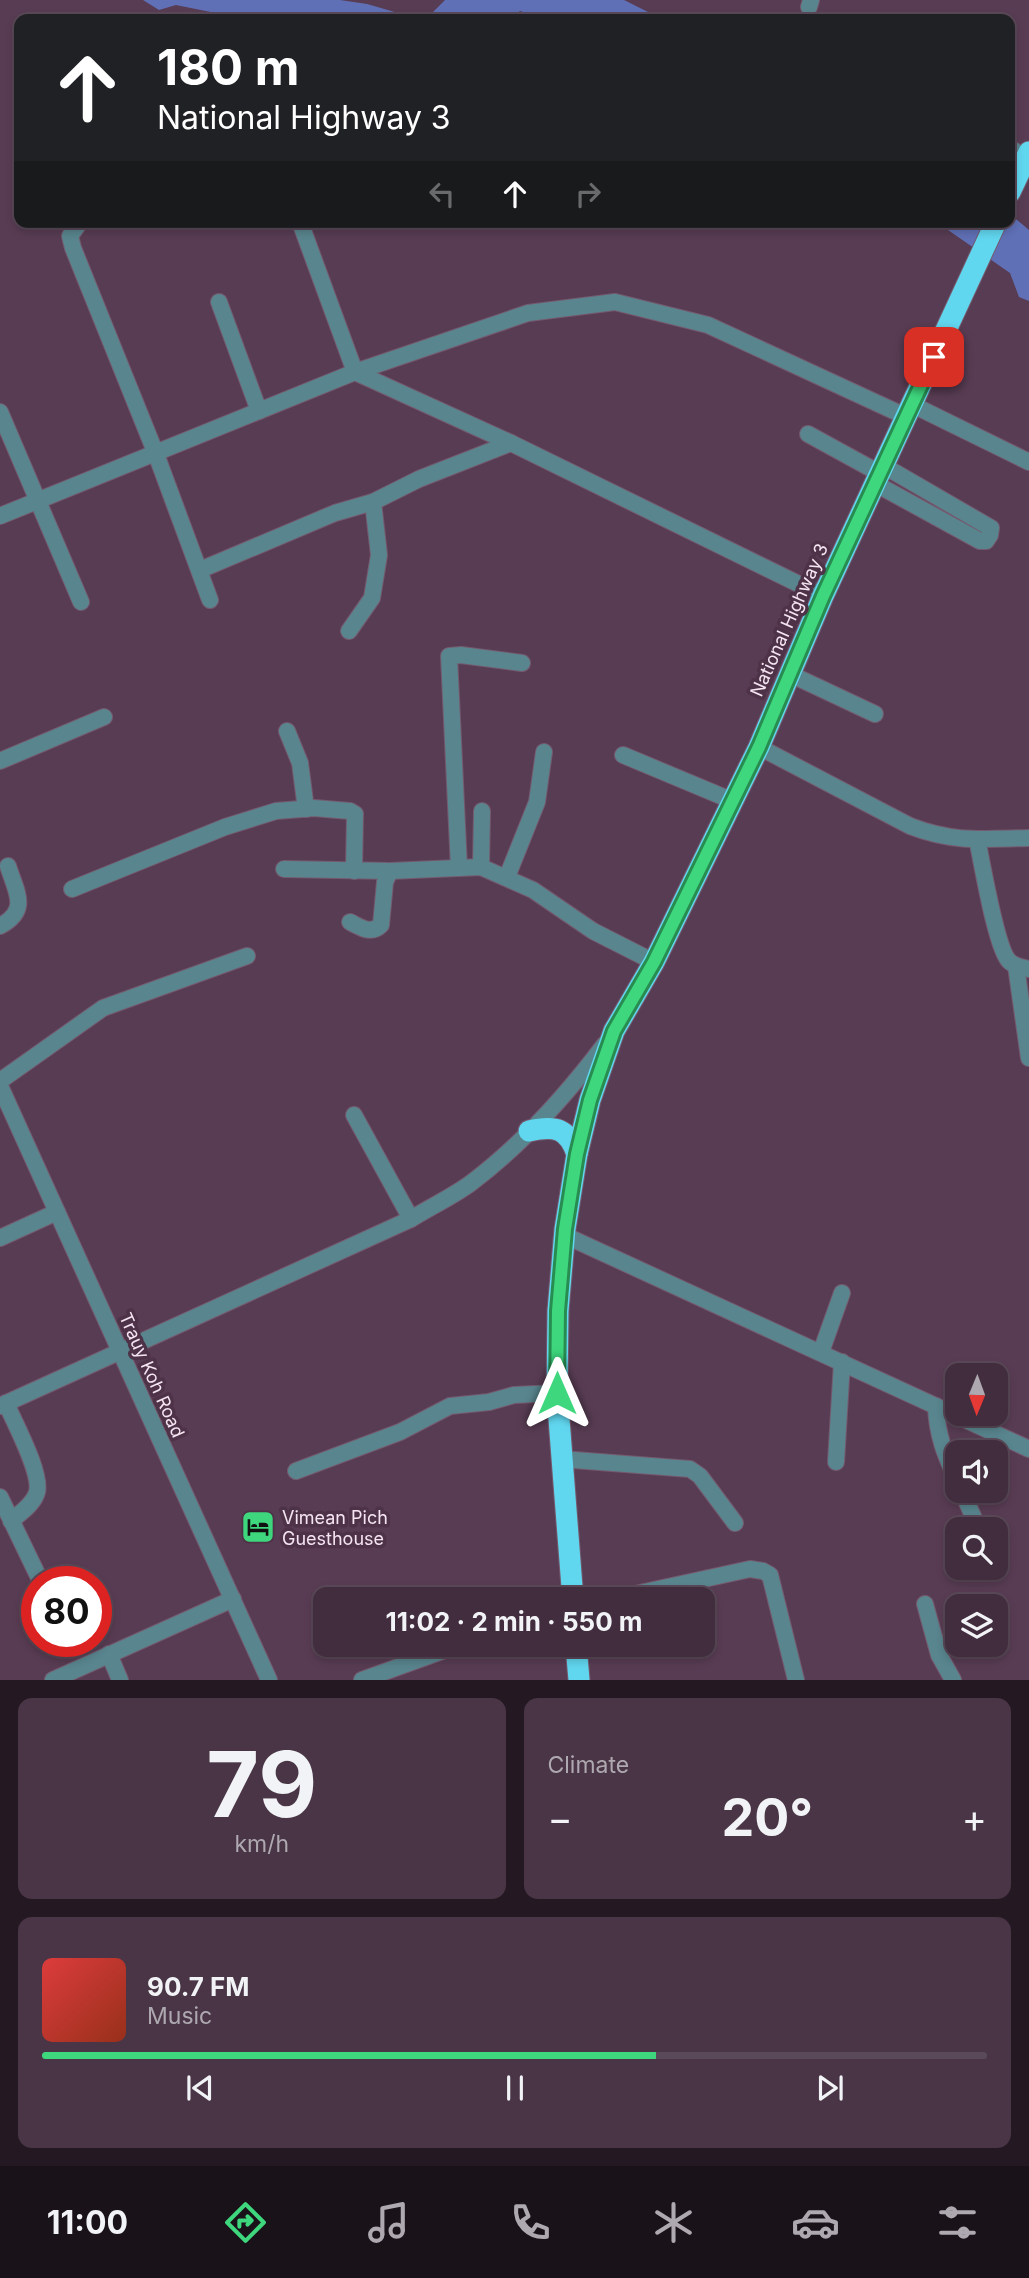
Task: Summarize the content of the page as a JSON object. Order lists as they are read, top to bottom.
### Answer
{
  "streets": {
    "highway": ["National Highway 3"],
    "street": ["Trauy Koh Road"]
  },
  "places": {
    "hotel": ["Vimean Pich Guesthouse"]
  },
  "north": "bottom",
  "page": {
    "turn": ["180 m", "National Highway 3"],
    "limit": "80",
    "trip": "11:02 · 2 min · 550 m",
    "tile": [
      ["79", "km/h"],
      "Climate"
    ],
    "heat": ["−", "20°", "+"],
    "song": ["90.7 FM", "Music"],
    "tabs": "11:00"
  }
}
